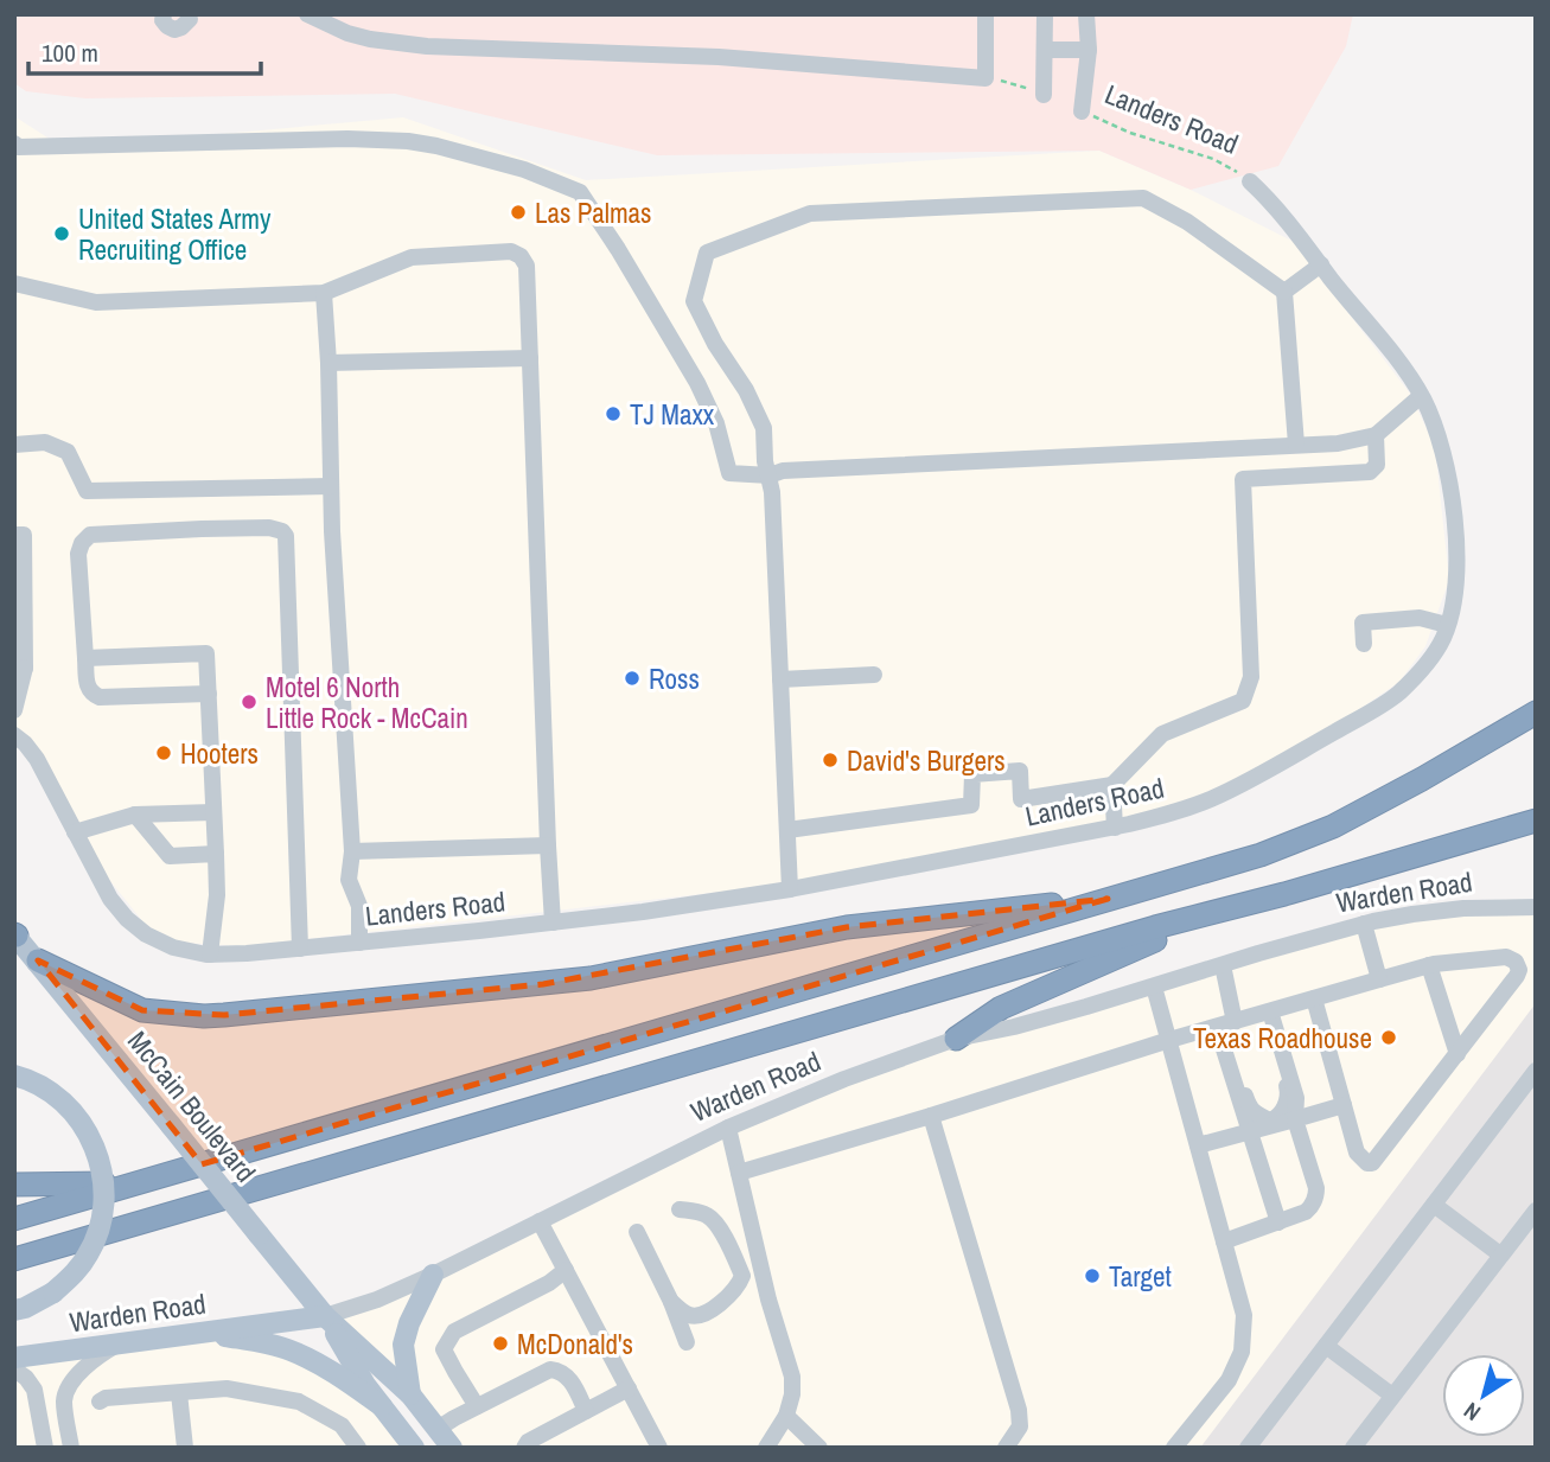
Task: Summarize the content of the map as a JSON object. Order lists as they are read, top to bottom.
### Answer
{
  "streets": {
    "main road": ["Warden Road", "McCain Boulevard"],
    "street": ["Landers Road"]
  },
  "crossings": [
    ["Warden Road", "McCain Boulevard"]
  ],
  "places": [
    "Las Palmas",
    "United States Army Recruiting Office",
    "TJ Maxx",
    "Ross",
    "Motel 6 North Little Rock - McCain",
    "Hooters",
    "David's Burgers",
    "Texas Roadhouse",
    "Target",
    "McDonald's"
  ],
  "scale_bar": "100 m",
  "north": "bottom left"
}
